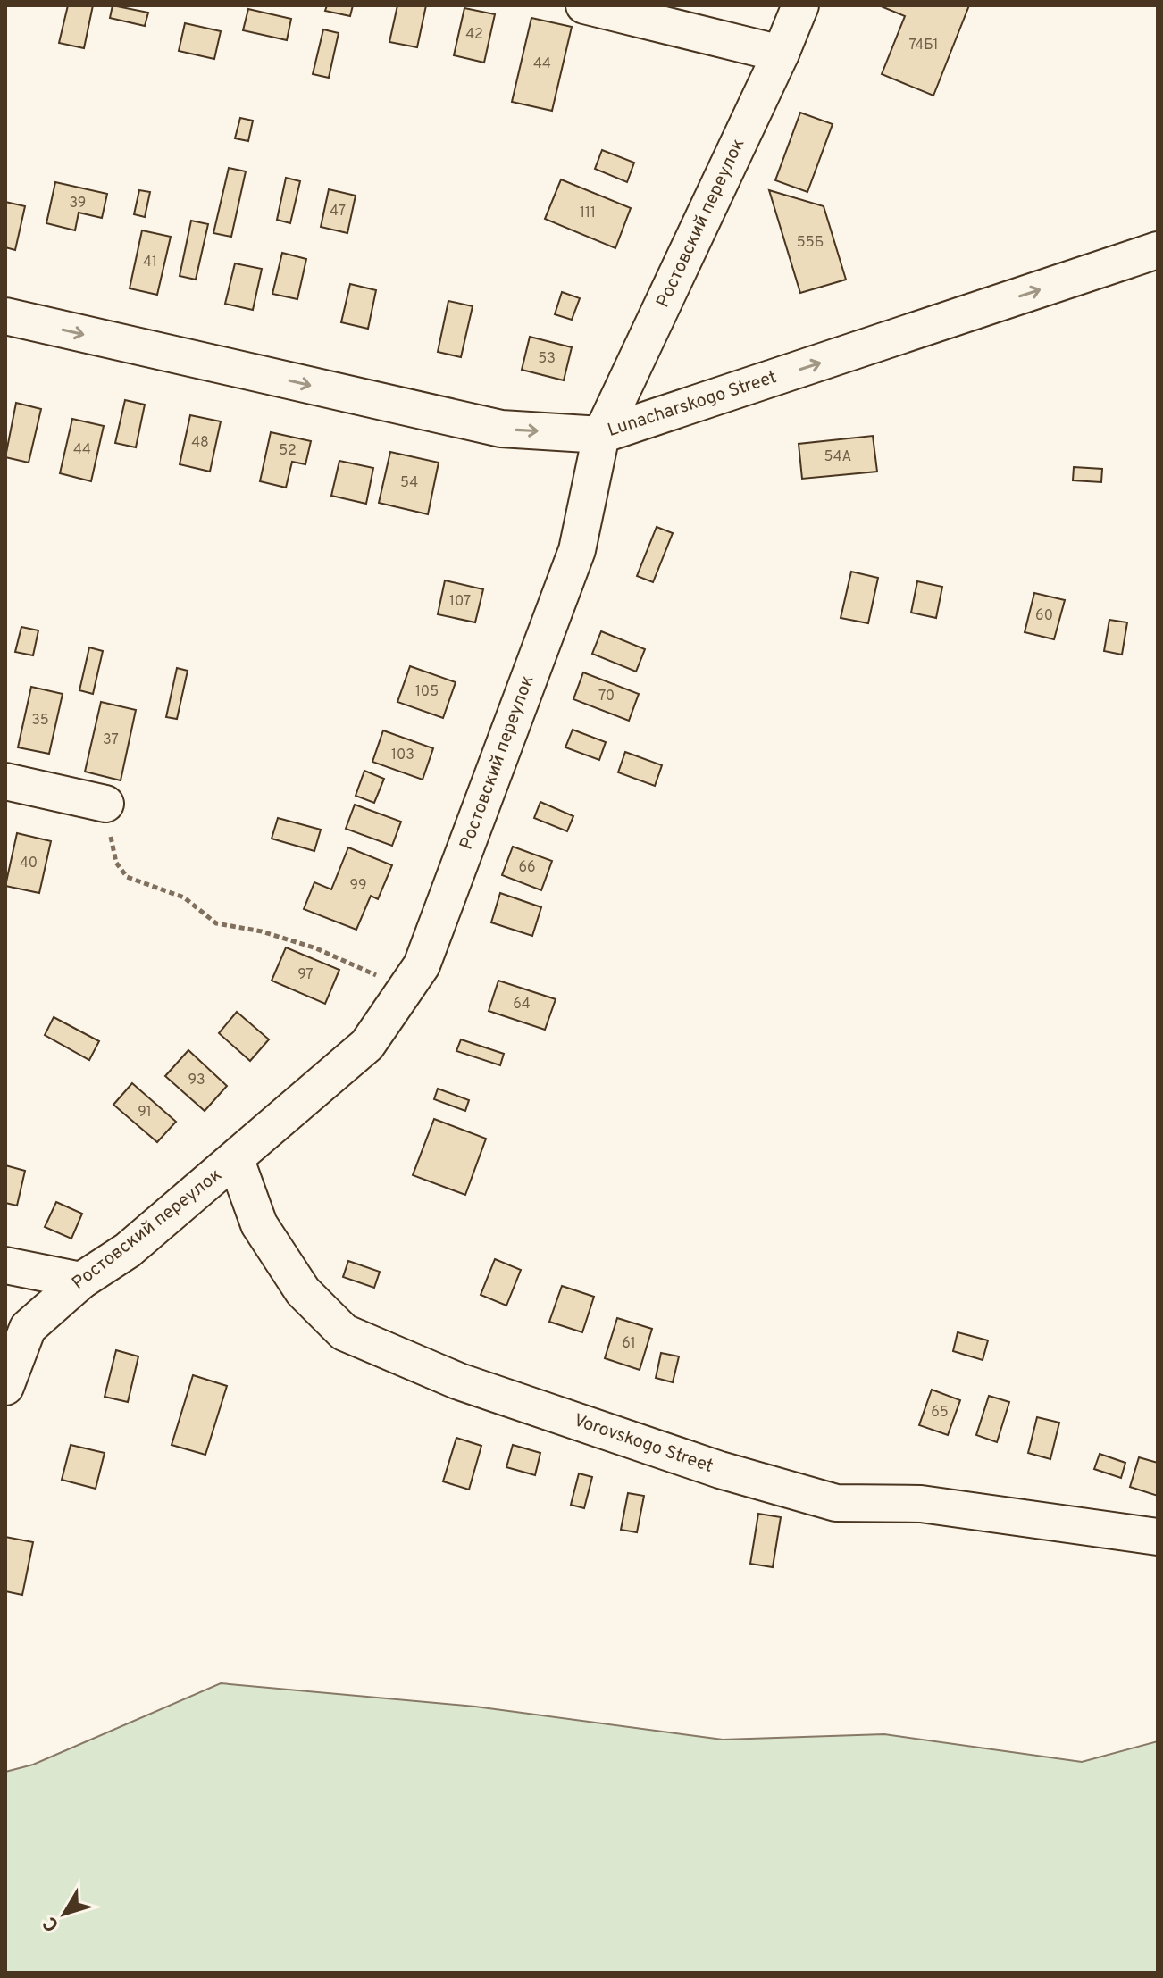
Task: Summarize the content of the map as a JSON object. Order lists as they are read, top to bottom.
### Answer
{
  "streets": {
    "street": ["Ростовский переулок", "Lunacharskogo Street", "Vorovskogo Street"]
  },
  "crossings": [
    ["Ростовский переулок", "Lunacharskogo Street"],
    ["Ростовский переулок", "Vorovskogo Street"]
  ],
  "one_way": ["Lunacharskogo Street"],
  "house_numbers": [
    "42",
    "74Б1",
    "44",
    "39",
    "47",
    "111",
    "55Б",
    "41",
    "53",
    "48",
    "44",
    "52",
    "54А",
    "54",
    "107",
    "60",
    "105",
    "70",
    "35",
    "37",
    "103",
    "40",
    "66",
    "99",
    "97",
    "64",
    "93",
    "91",
    "61",
    "65"
  ],
  "north": "bottom left"
}
